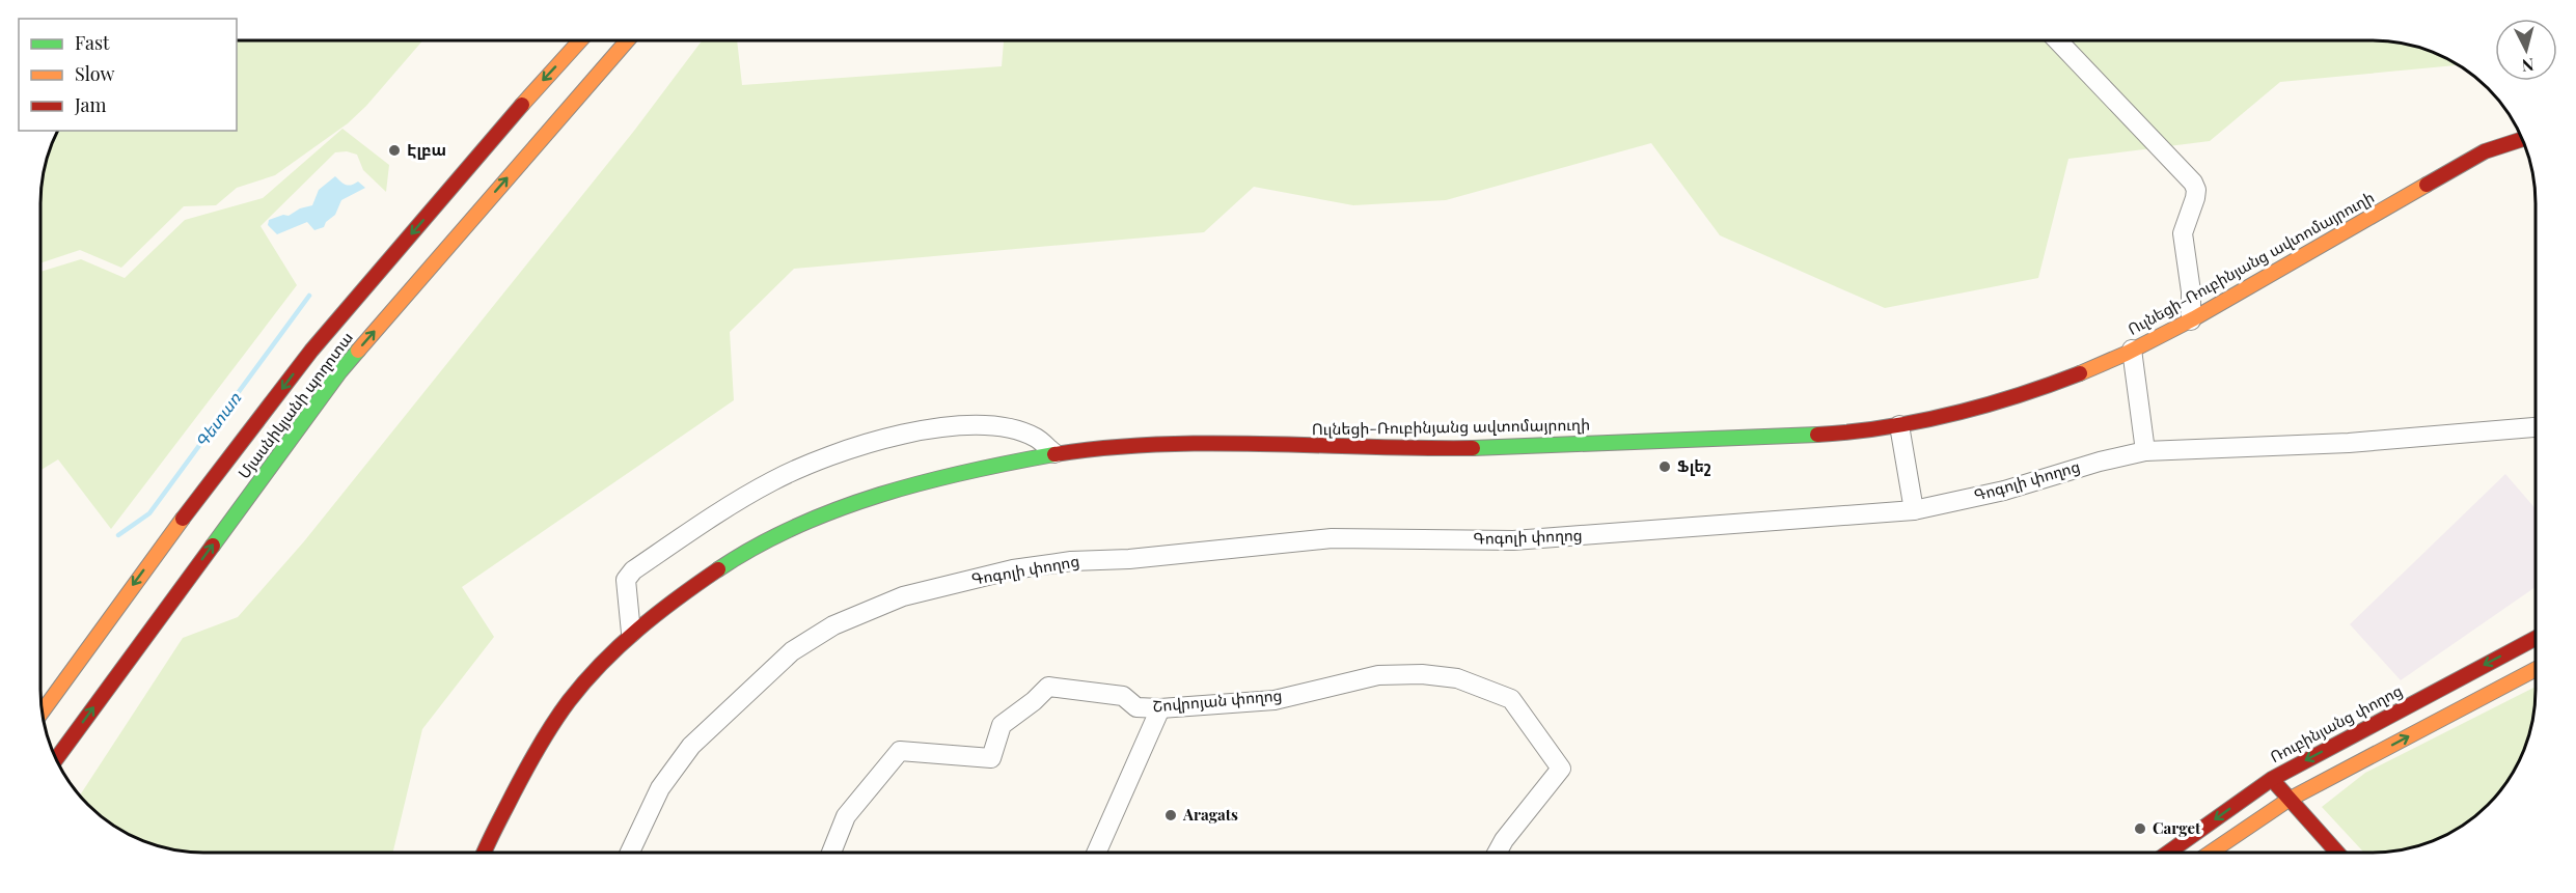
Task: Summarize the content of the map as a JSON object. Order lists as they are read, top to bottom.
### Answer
{
  "streets": {
    "main road": ["Ուլնեցի-Ռուբինյանց ավտոմայրուղի", "Մյասնիկյանի պողոտա", "Ռուբինյանց փողոց"],
    "street": ["Գոգոլի փողոց", "Շովրոյան փողոց"]
  },
  "water": ["Գետառ"],
  "places": [
    "Էլբա",
    "Ֆլեշ",
    "Aragats",
    "Carget"
  ],
  "legend": ["Fast", "Slow", "Jam"],
  "north": "bottom"
}
